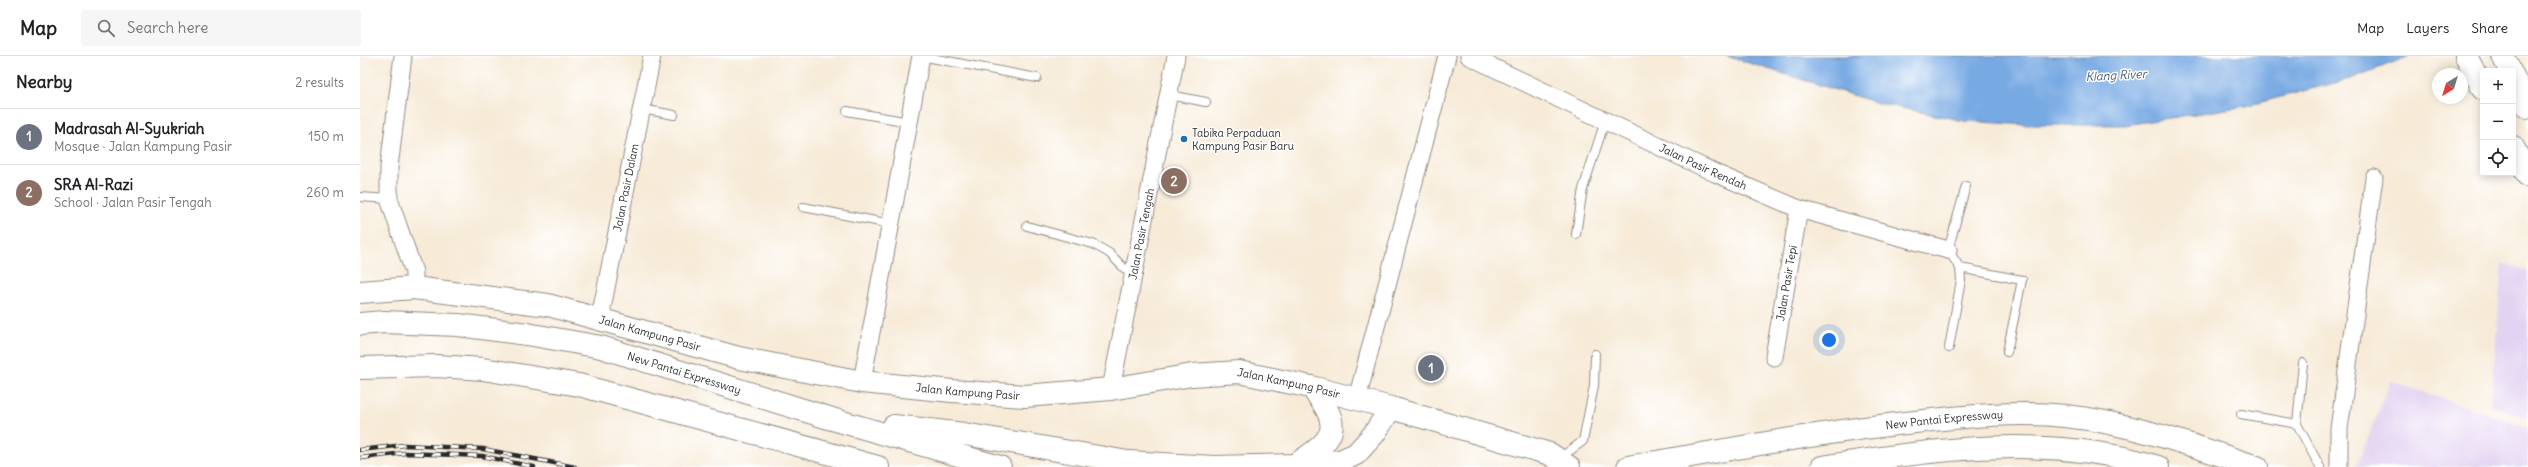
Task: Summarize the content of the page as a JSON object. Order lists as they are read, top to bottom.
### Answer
{
  "streets": {
    "main road": ["Jalan Kampung Pasir", "New Pantai Expressway"],
    "street": [
      "Jalan Pasir Rendah",
      "Jalan Pasir Dalam",
      "Jalan Pasir Tengah",
      "Jalan Pasir Tepi"
    ]
  },
  "crossings": [
    ["Jalan Pasir Rendah", "Jalan Pasir Tepi"],
    ["Jalan Pasir Dalam", "Jalan Kampung Pasir"],
    ["Jalan Pasir Tengah", "Jalan Kampung Pasir"]
  ],
  "water": ["Klang River"],
  "places": ["Tabika Perpaduan Kampung Pasir Baru"],
  "north": "bottom left",
  "page": {
    "header": "Map",
    "search": "Search here",
    "nav": ["Map", "Layers", "Share"],
    "heading": ["Nearby", "2 results"],
    "map_buttons": ["+", "−"],
    "list": [
      {
        "mark": "1",
        "name": "Madrasah Al-Syukriah",
        "note": "Mosque · Jalan Kampung Pasir",
        "value": "150 m"
      },
      {
        "mark": "2",
        "name": "SRA Al-Razi",
        "note": "School · Jalan Pasir Tengah",
        "value": "260 m"
      }
    ],
    "pins": ["2", "1"]
  }
}
